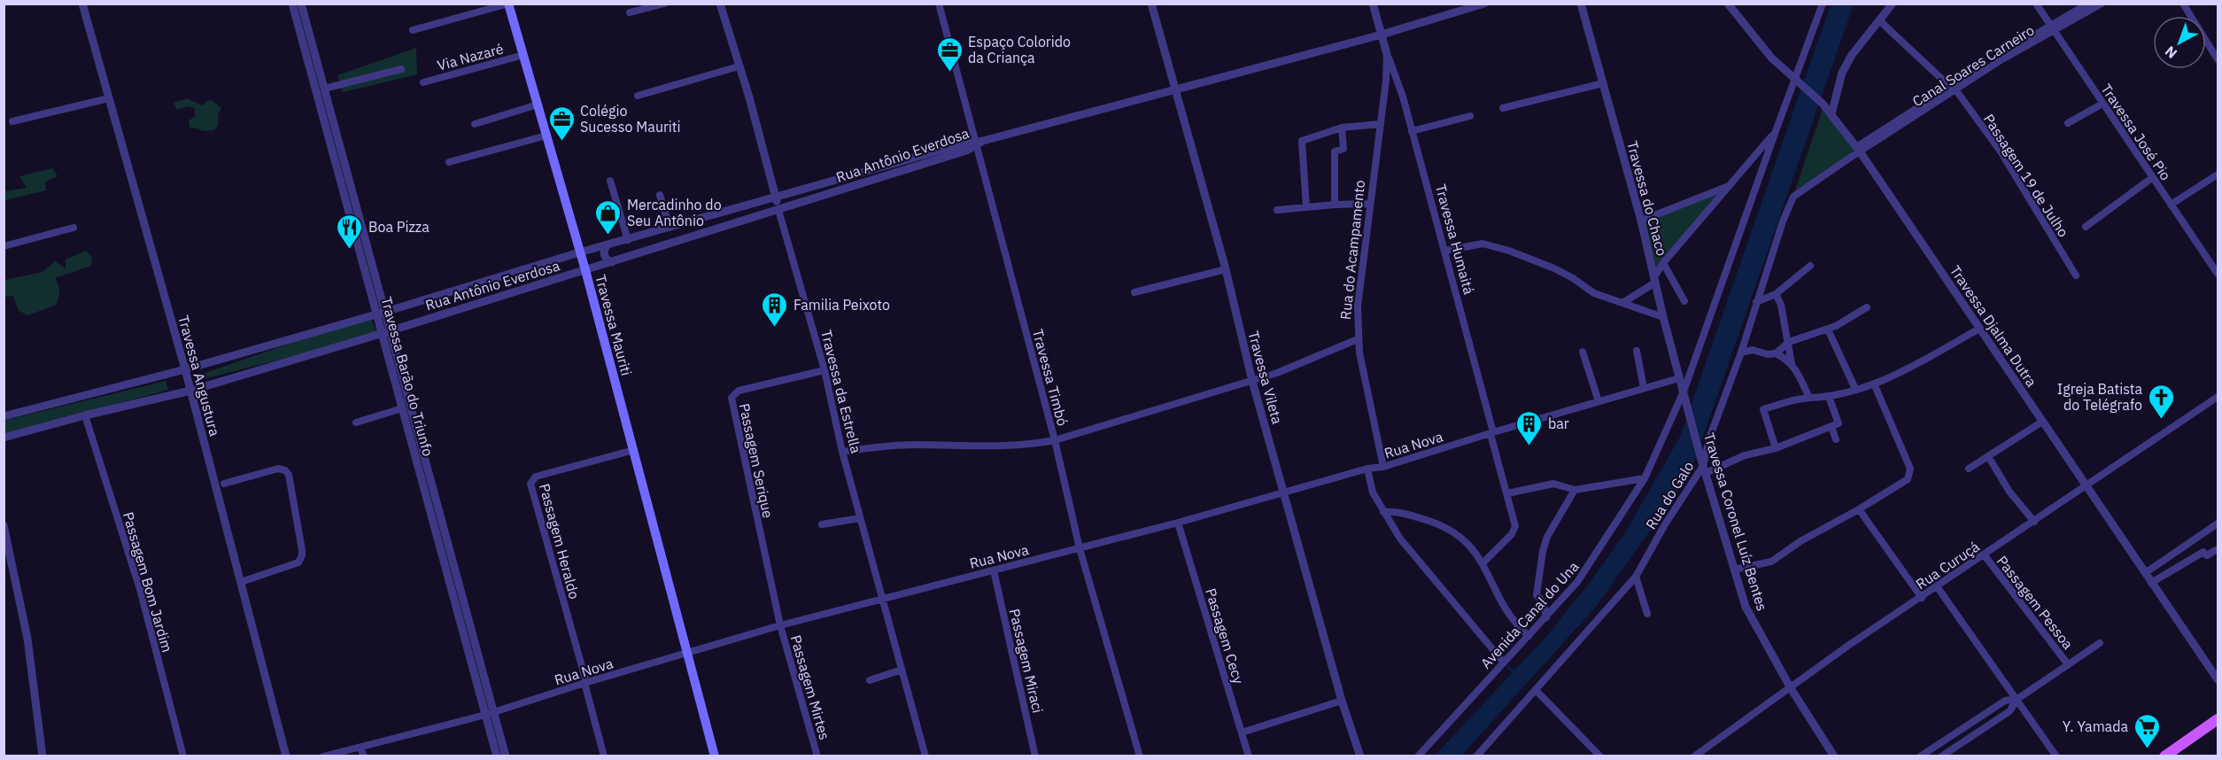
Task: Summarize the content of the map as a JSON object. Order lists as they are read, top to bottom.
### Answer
{
  "streets": {
    "main road": ["Travessa Mauriti"],
    "street": [
      "Via Nazaré",
      "Canal Soares Carneiro",
      "Travessa José Pio",
      "Rua Antônio Everdosa",
      "Passagem 19 de Julho",
      "Travessa do Chaco",
      "Travessa Humaitá",
      "Rua do Acampamento",
      "Travessa Djalma Dutra",
      "Travessa Angustura",
      "Travessa Barão do Triunfo",
      "Travessa Timbó",
      "Travessa Vileta",
      "Travessa da Estrella",
      "Rua Nova",
      "Passagem Serique",
      "Rua do Galo",
      "Travessa Coronel Luíz Bentes",
      "Passagem Heraldo",
      "Rua Curuçá",
      "Passagem Bom Jardim",
      "Passagem Pessoa",
      "Avenida Canal do Una",
      "Passagem Cecy",
      "Passagem Miraci",
      "Passagem Mirtes"
    ]
  },
  "crossings": [
    ["Via Nazaré", "Travessa Mauriti"],
    ["Canal Soares Carneiro", "Travessa José Pio"],
    ["Canal Soares Carneiro", "Passagem 19 de Julho"],
    ["Canal Soares Carneiro", "Travessa Djalma Dutra"],
    ["Canal Soares Carneiro", "Rua do Galo"],
    ["Rua Antônio Everdosa", "Rua do Acampamento"],
    ["Rua Antônio Everdosa", "Travessa Mauriti"],
    ["Rua Antônio Everdosa", "Travessa Angustura"],
    ["Rua Antônio Everdosa", "Travessa Barão do Triunfo"],
    ["Rua Antônio Everdosa", "Travessa Timbó"],
    ["Rua Antônio Everdosa", "Travessa Vileta"],
    ["Rua Antônio Everdosa", "Travessa da Estrella"],
    ["Rua Antônio Everdosa", "Passagem Bom Jardim"],
    ["Travessa do Chaco", "Rua Nova"],
    ["Travessa do Chaco", "Travessa Coronel Luíz Bentes"],
    ["Travessa do Chaco", "Avenida Canal do Una"],
    ["Travessa Humaitá", "Rua do Acampamento"],
    ["Travessa Humaitá", "Rua Nova"],
    ["Rua do Acampamento", "Rua Nova"],
    ["Travessa Mauriti", "Rua Nova"],
    ["Travessa Mauriti", "Passagem Heraldo"],
    ["Travessa Djalma Dutra", "Rua Curuçá"],
    ["Travessa Barão do Triunfo", "Rua Nova"],
    ["Travessa Timbó", "Rua Nova"],
    ["Travessa Vileta", "Rua Nova"],
    ["Travessa da Estrella", "Rua Nova"],
    ["Travessa da Estrella", "Passagem Serique"],
    ["Rua Nova", "Passagem Serique"],
    ["Rua Nova", "Passagem Heraldo"],
    ["Rua Nova", "Passagem Cecy"],
    ["Rua Nova", "Passagem Miraci"],
    ["Rua Nova", "Passagem Mirtes"],
    ["Passagem Serique", "Passagem Mirtes"],
    ["Rua do Galo", "Travessa Coronel Luíz Bentes"],
    ["Travessa Coronel Luíz Bentes", "Rua Curuçá"],
    ["Rua Curuçá", "Passagem Pessoa"]
  ],
  "places": {
    "office": ["Espaço Colorido da Criança", "Colégio Sucesso Mauriti"],
    "shop": ["Mercadinho do Seu Antônio"],
    "restaurant": ["Boa Pizza"],
    "building": ["Familia Peixoto", "bar"],
    "church": ["Igreja Batista do Telégrafo"],
    "supermarket": ["Y. Yamada"]
  },
  "north": "bottom left"
}
